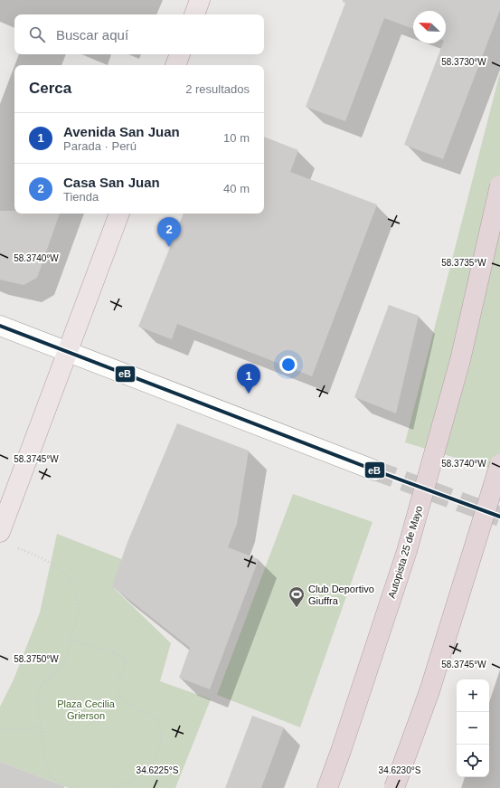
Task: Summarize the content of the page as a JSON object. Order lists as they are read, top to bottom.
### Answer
{
  "streets": {
    "highway": ["Autopista 25 de Mayo"]
  },
  "parks": ["Plaza Cecilia Grierson"],
  "places": {
    "sports": ["Club Deportivo Giuffra"]
  },
  "lines": ["transit line eB"],
  "north": "top left",
  "page": {
    "search": "Buscar aquí",
    "heading": ["Cerca", "2 resultados"],
    "list": [
      {
        "mark": "1",
        "name": "Avenida San Juan",
        "note": "Parada · Perú",
        "value": "10 m"
      },
      {
        "mark": "2",
        "name": "Casa San Juan",
        "note": "Tienda",
        "value": "40 m"
      }
    ],
    "pins": ["2", "1"],
    "map_buttons": ["+", "−"]
  },
  "coordinates": [
    "58.3730°W",
    "58.3740°W",
    "58.3735°W",
    "58.3745°W",
    "58.3750°W",
    "34.6225°S",
    "34.6230°S"
  ]
}
